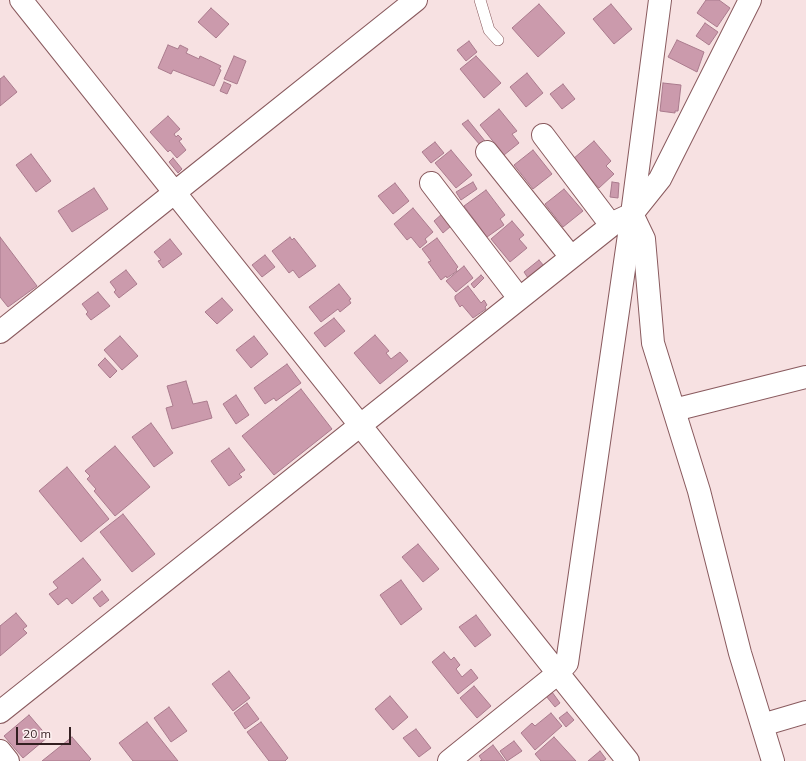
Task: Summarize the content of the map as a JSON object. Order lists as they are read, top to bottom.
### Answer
{
  "scale_bar": "20 m"
}
